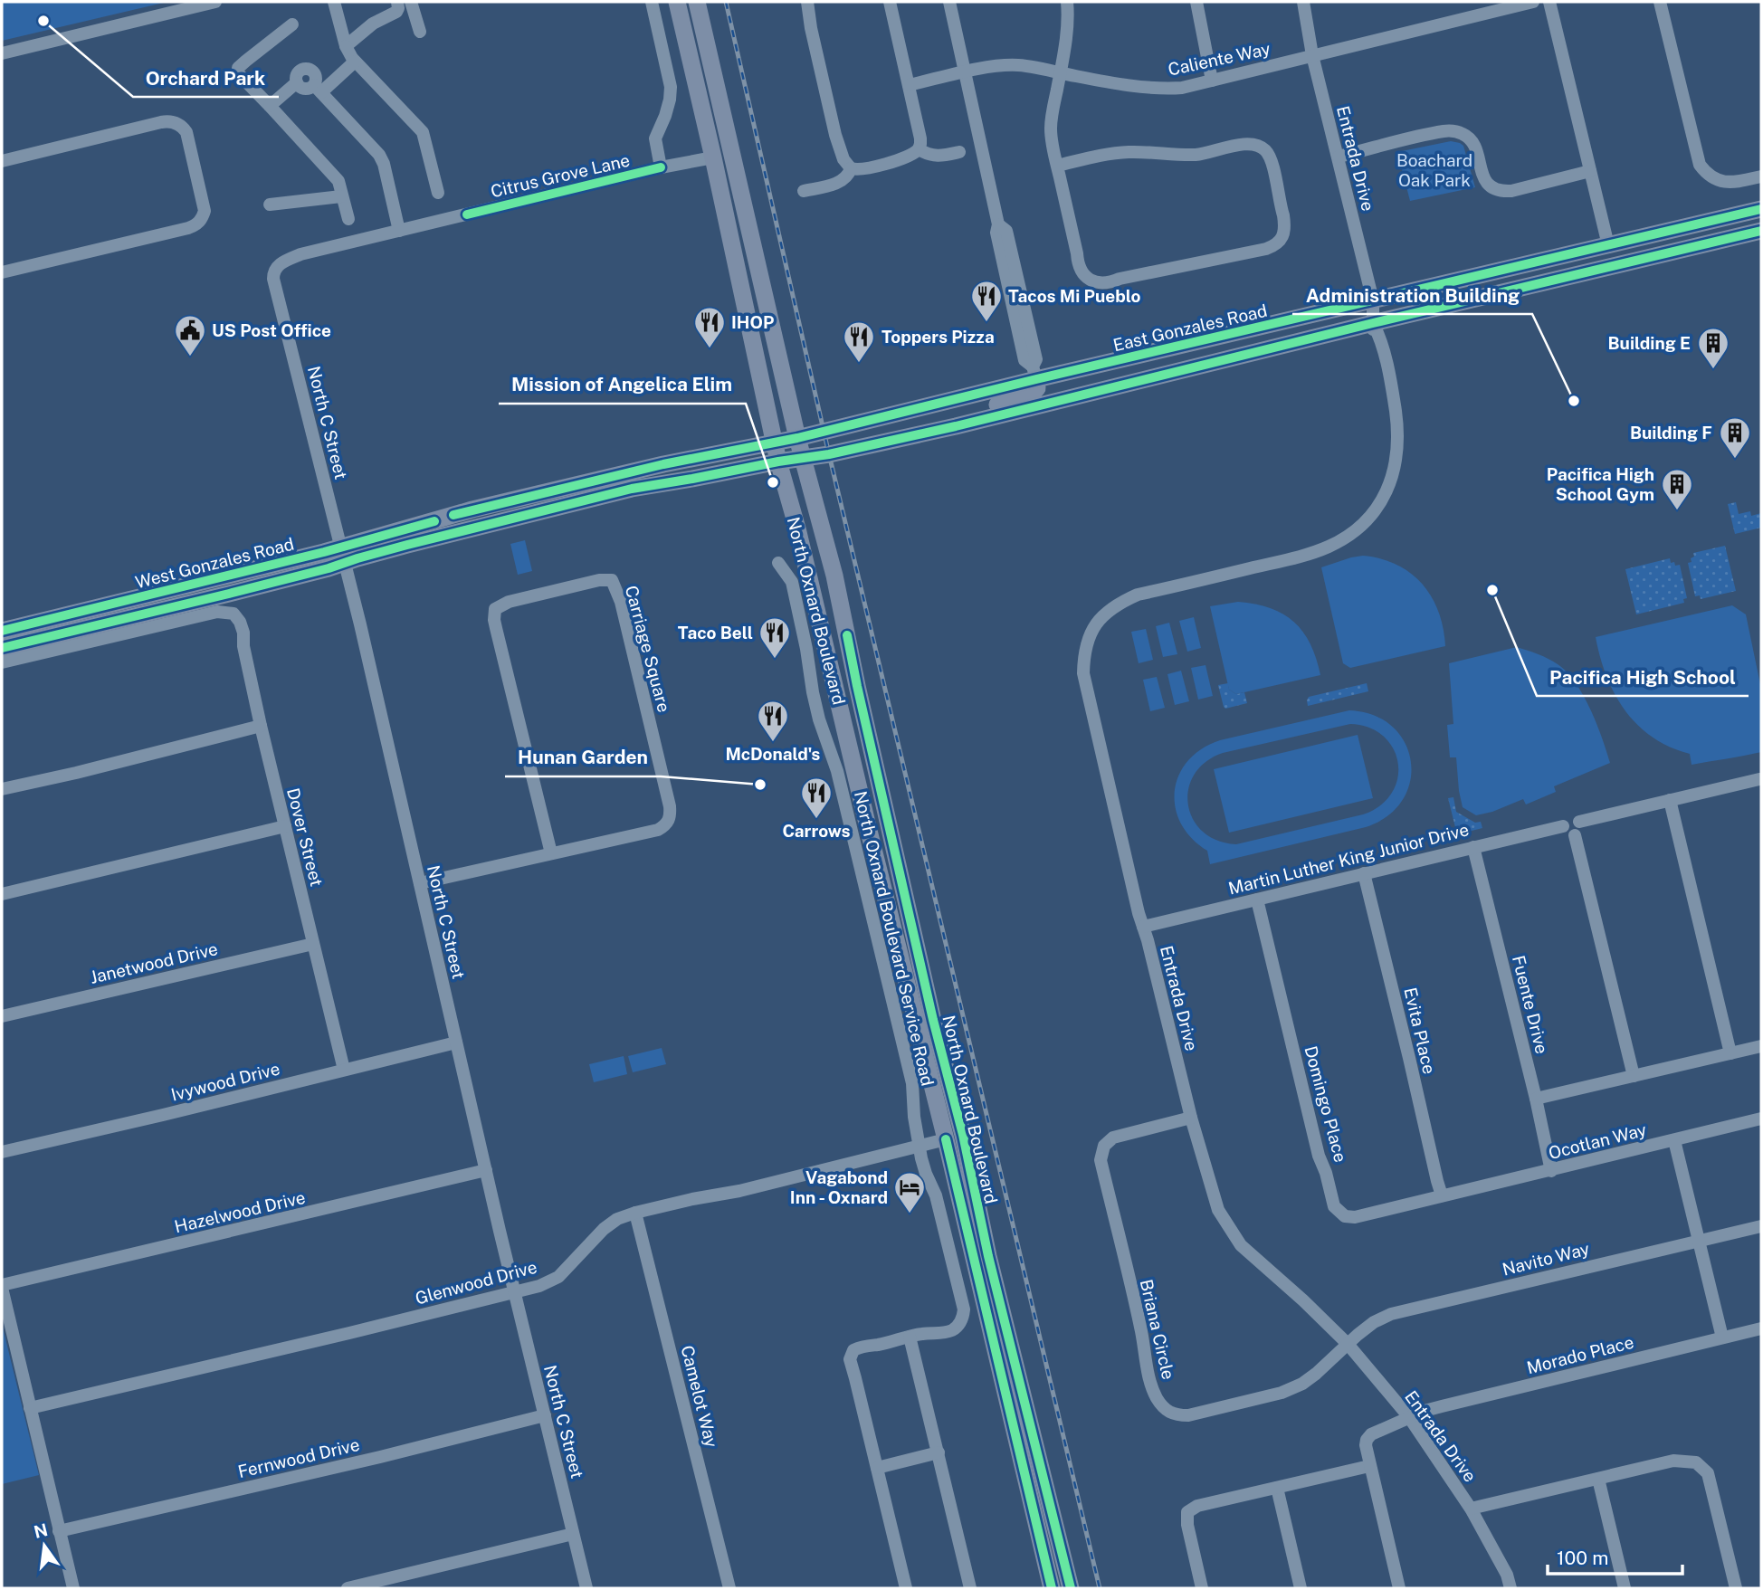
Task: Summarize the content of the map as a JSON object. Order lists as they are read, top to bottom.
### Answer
{
  "streets": {
    "main road": ["East Gonzales Road", "West Gonzales Road", "North Oxnard Boulevard"],
    "street": [
      "Caliente Way",
      "Entrada Drive",
      "Citrus Grove Lane",
      "North C Street",
      "Carriage Square",
      "Dover Street",
      "Martin Luther King Junior Drive",
      "North Oxnard Boulevard Service Road",
      "Janetwood Drive",
      "Fuente Drive",
      "Evita Place",
      "Ivywood Drive",
      "Domingo Place",
      "Ocotlan Way",
      "Hazelwood Drive",
      "Navito Way",
      "Glenwood Drive",
      "Briana Circle",
      "Morado Place",
      "Camelot Way",
      "Fernwood Drive"
    ]
  },
  "crossings": [
    ["Caliente Way", "Entrada Drive"],
    ["Entrada Drive", "East Gonzales Road"],
    ["Entrada Drive", "Martin Luther King Junior Drive"],
    ["Entrada Drive", "Navito Way"],
    ["Entrada Drive", "Briana Circle"],
    ["Entrada Drive", "Morado Place"],
    ["Citrus Grove Lane", "North C Street"],
    ["Citrus Grove Lane", "North Oxnard Boulevard"],
    ["East Gonzales Road", "West Gonzales Road"],
    ["East Gonzales Road", "North Oxnard Boulevard"],
    ["North C Street", "West Gonzales Road"],
    ["North C Street", "Carriage Square"],
    ["North C Street", "Ivywood Drive"],
    ["North C Street", "Hazelwood Drive"],
    ["North C Street", "Glenwood Drive"],
    ["North C Street", "Fernwood Drive"],
    ["West Gonzales Road", "North Oxnard Boulevard"],
    ["North Oxnard Boulevard", "Glenwood Drive"],
    ["Dover Street", "Janetwood Drive"],
    ["Dover Street", "Ivywood Drive"],
    ["Martin Luther King Junior Drive", "Fuente Drive"],
    ["Martin Luther King Junior Drive", "Evita Place"],
    ["Martin Luther King Junior Drive", "Domingo Place"],
    ["North Oxnard Boulevard Service Road", "Glenwood Drive"],
    ["Fuente Drive", "Ocotlan Way"],
    ["Evita Place", "Domingo Place"],
    ["Evita Place", "Ocotlan Way"],
    ["Domingo Place", "Ocotlan Way"],
    ["Navito Way", "Briana Circle"],
    ["Glenwood Drive", "Camelot Way"]
  ],
  "parks": ["Boachard Oak Park"],
  "places": {
    "other": [
      "Orchard Park",
      "Administration Building",
      "Mission of Angelica Elim",
      "Pacifica High School",
      "Hunan Garden"
    ],
    "restaurant": [
      "Tacos Mi Pueblo",
      "IHOP",
      "Toppers Pizza",
      "Taco Bell",
      "McDonald's",
      "Carrows"
    ],
    "public building": ["US Post Office"],
    "building": ["Building E", "Building F", "Pacifica High School Gym"],
    "hotel": ["Vagabond Inn - Oxnard"]
  },
  "scale_bar": "100 m",
  "north": "top"
}
